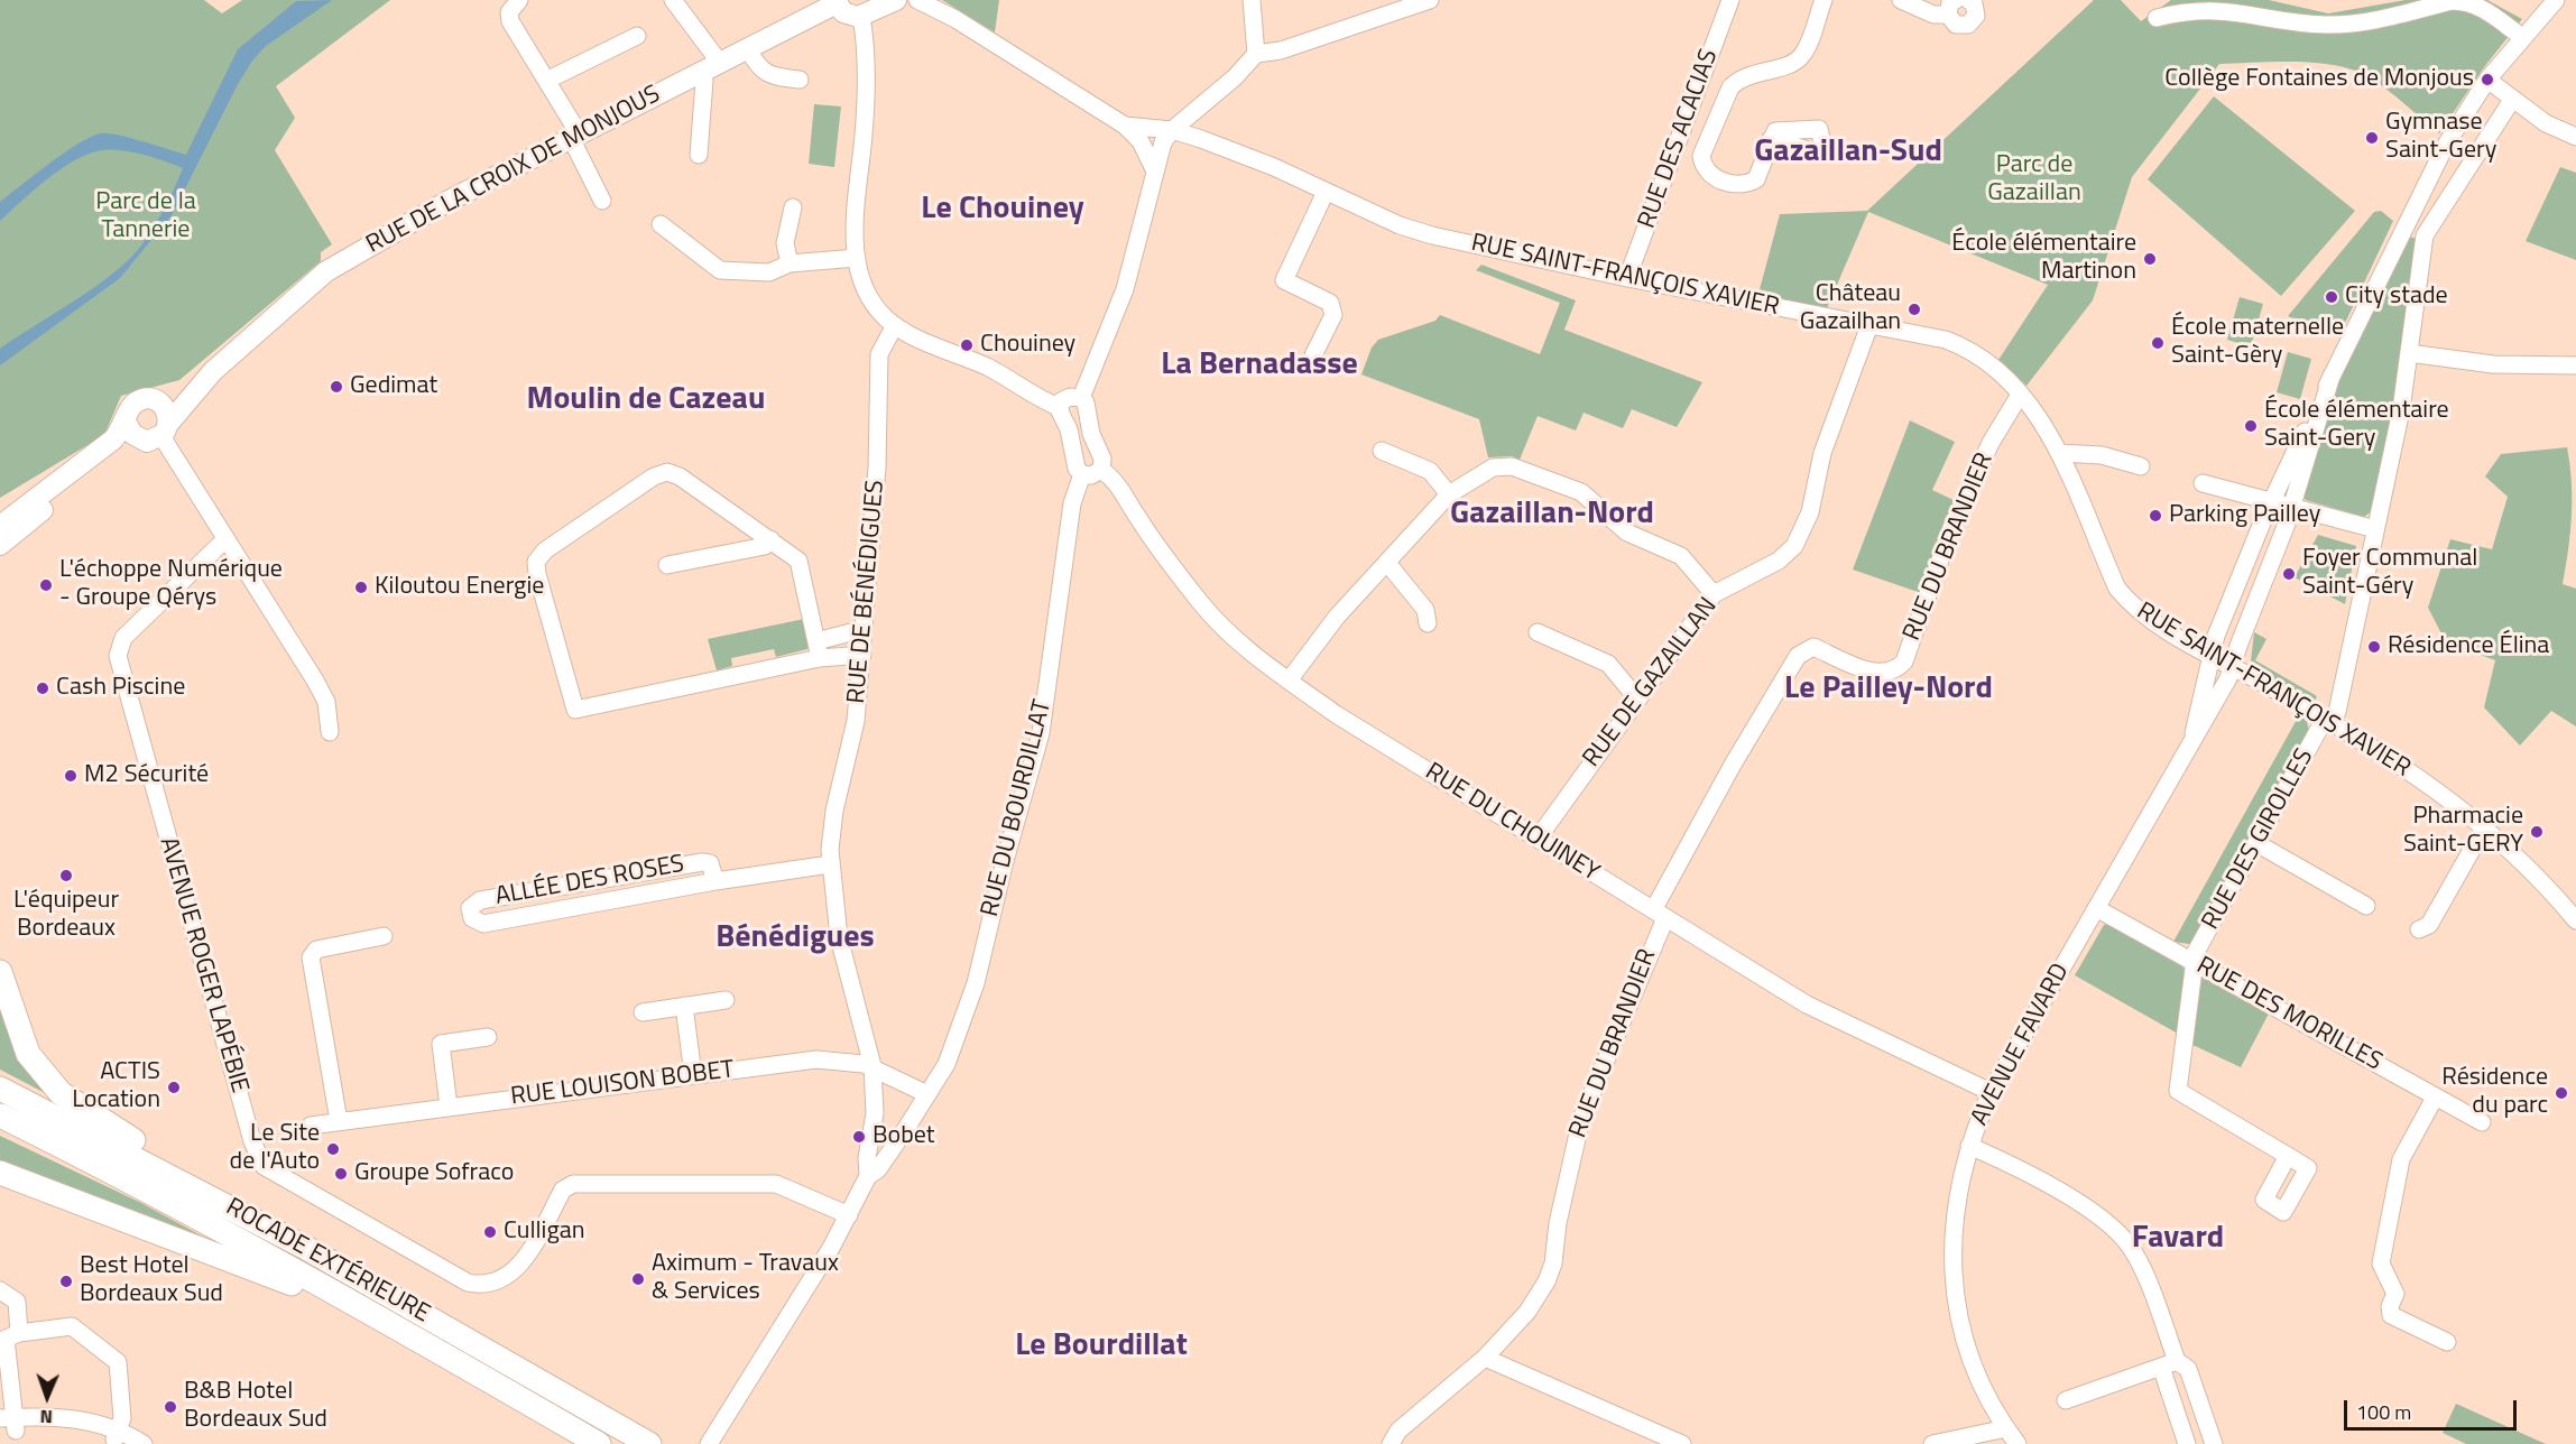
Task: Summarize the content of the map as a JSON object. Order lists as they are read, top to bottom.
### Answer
{
  "streets": {
    "highway": ["ROCADE EXTÉRIEURE"],
    "main road": ["RUE DE LA CROIX DE MONJOUS"],
    "street": [
      "RUE DES ACACIAS",
      "RUE SAINT-FRANÇOIS XAVIER",
      "RUE DU BRANDIER",
      "RUE DE BÉNÉDIGUES",
      "RUE DE GAZAILLAN",
      "RUE DU BOURDILLAT",
      "RUE DU CHOUINEY",
      "RUE DES GIROLLES",
      "ALLÉE DES ROSES",
      "AVENUE ROGER LAPÉBIE",
      "RUE DES MORILLES",
      "AVENUE FAVARD",
      "RUE LOUISON BOBET"
    ]
  },
  "crossings": [
    ["RUE DES ACACIAS", "RUE SAINT-FRANÇOIS XAVIER"],
    ["RUE SAINT-FRANÇOIS XAVIER", "RUE DU BRANDIER"],
    ["RUE SAINT-FRANÇOIS XAVIER", "RUE DE GAZAILLAN"],
    ["RUE SAINT-FRANÇOIS XAVIER", "RUE DES GIROLLES"],
    ["RUE SAINT-FRANÇOIS XAVIER", "AVENUE FAVARD"],
    ["RUE DU BRANDIER", "RUE DU CHOUINEY"],
    ["RUE DE BÉNÉDIGUES", "RUE DU BOURDILLAT"],
    ["RUE DE BÉNÉDIGUES", "ALLÉE DES ROSES"],
    ["RUE DE BÉNÉDIGUES", "RUE LOUISON BOBET"],
    ["RUE DE GAZAILLAN", "RUE DU CHOUINEY"],
    ["RUE DU BOURDILLAT", "RUE LOUISON BOBET"],
    ["RUE DU CHOUINEY", "AVENUE FAVARD"],
    ["RUE DES GIROLLES", "RUE DES MORILLES"],
    ["RUE DES MORILLES", "AVENUE FAVARD"]
  ],
  "districts": [
    "Gazaillan-Sud",
    "Le Chouiney",
    "La Bernadasse",
    "Moulin de Cazeau",
    "Gazaillan-Nord",
    "Le Pailley-Nord",
    "Bénédigues",
    "Favard",
    "Le Bourdillat"
  ],
  "parks": ["Parc de Gazaillan", "Parc de la Tannerie"],
  "places": [
    "Collège Fontaines de Monjous",
    "Gymnase Saint-Gery",
    "École élémentaire Martinon",
    "City stade",
    "Château Gazailhan",
    "École maternelle Saint-Gèry",
    "Chouiney",
    "Gedimat",
    "École élémentaire Saint-Gery",
    "Parking Pailley",
    "Foyer Communal Saint-Géry",
    "L'échoppe Numérique - Groupe Qérys",
    "Kiloutou Energie",
    "Résidence Élina",
    "Cash Piscine",
    "M2 Sécurité",
    "Pharmacie Saint-GERY",
    "L'équipeur Bordeaux",
    "ACTIS Location",
    "Résidence du parc",
    "Bobet",
    "Le Site de l'Auto",
    "Groupe Sofraco",
    "Culligan",
    "Aximum - Travaux & Services",
    "Best Hotel Bordeaux Sud",
    "B&B Hotel Bordeaux Sud"
  ],
  "scale_bar": "100 m",
  "north": "bottom"
}
